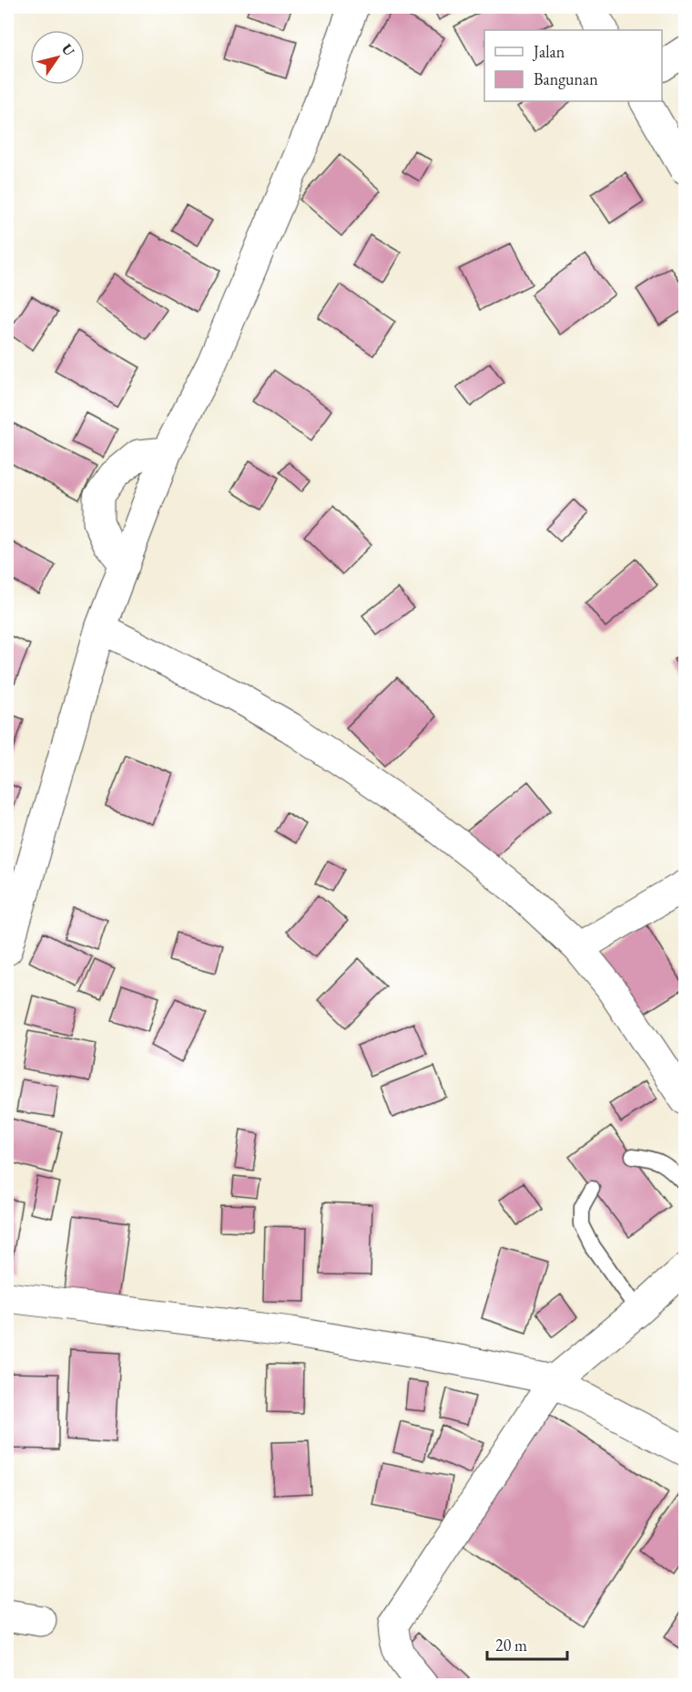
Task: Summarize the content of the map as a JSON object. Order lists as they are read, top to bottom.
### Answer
{
  "legend": ["Jalan", "Bangunan"],
  "scale_bar": "20 m",
  "north": "top right"
}
